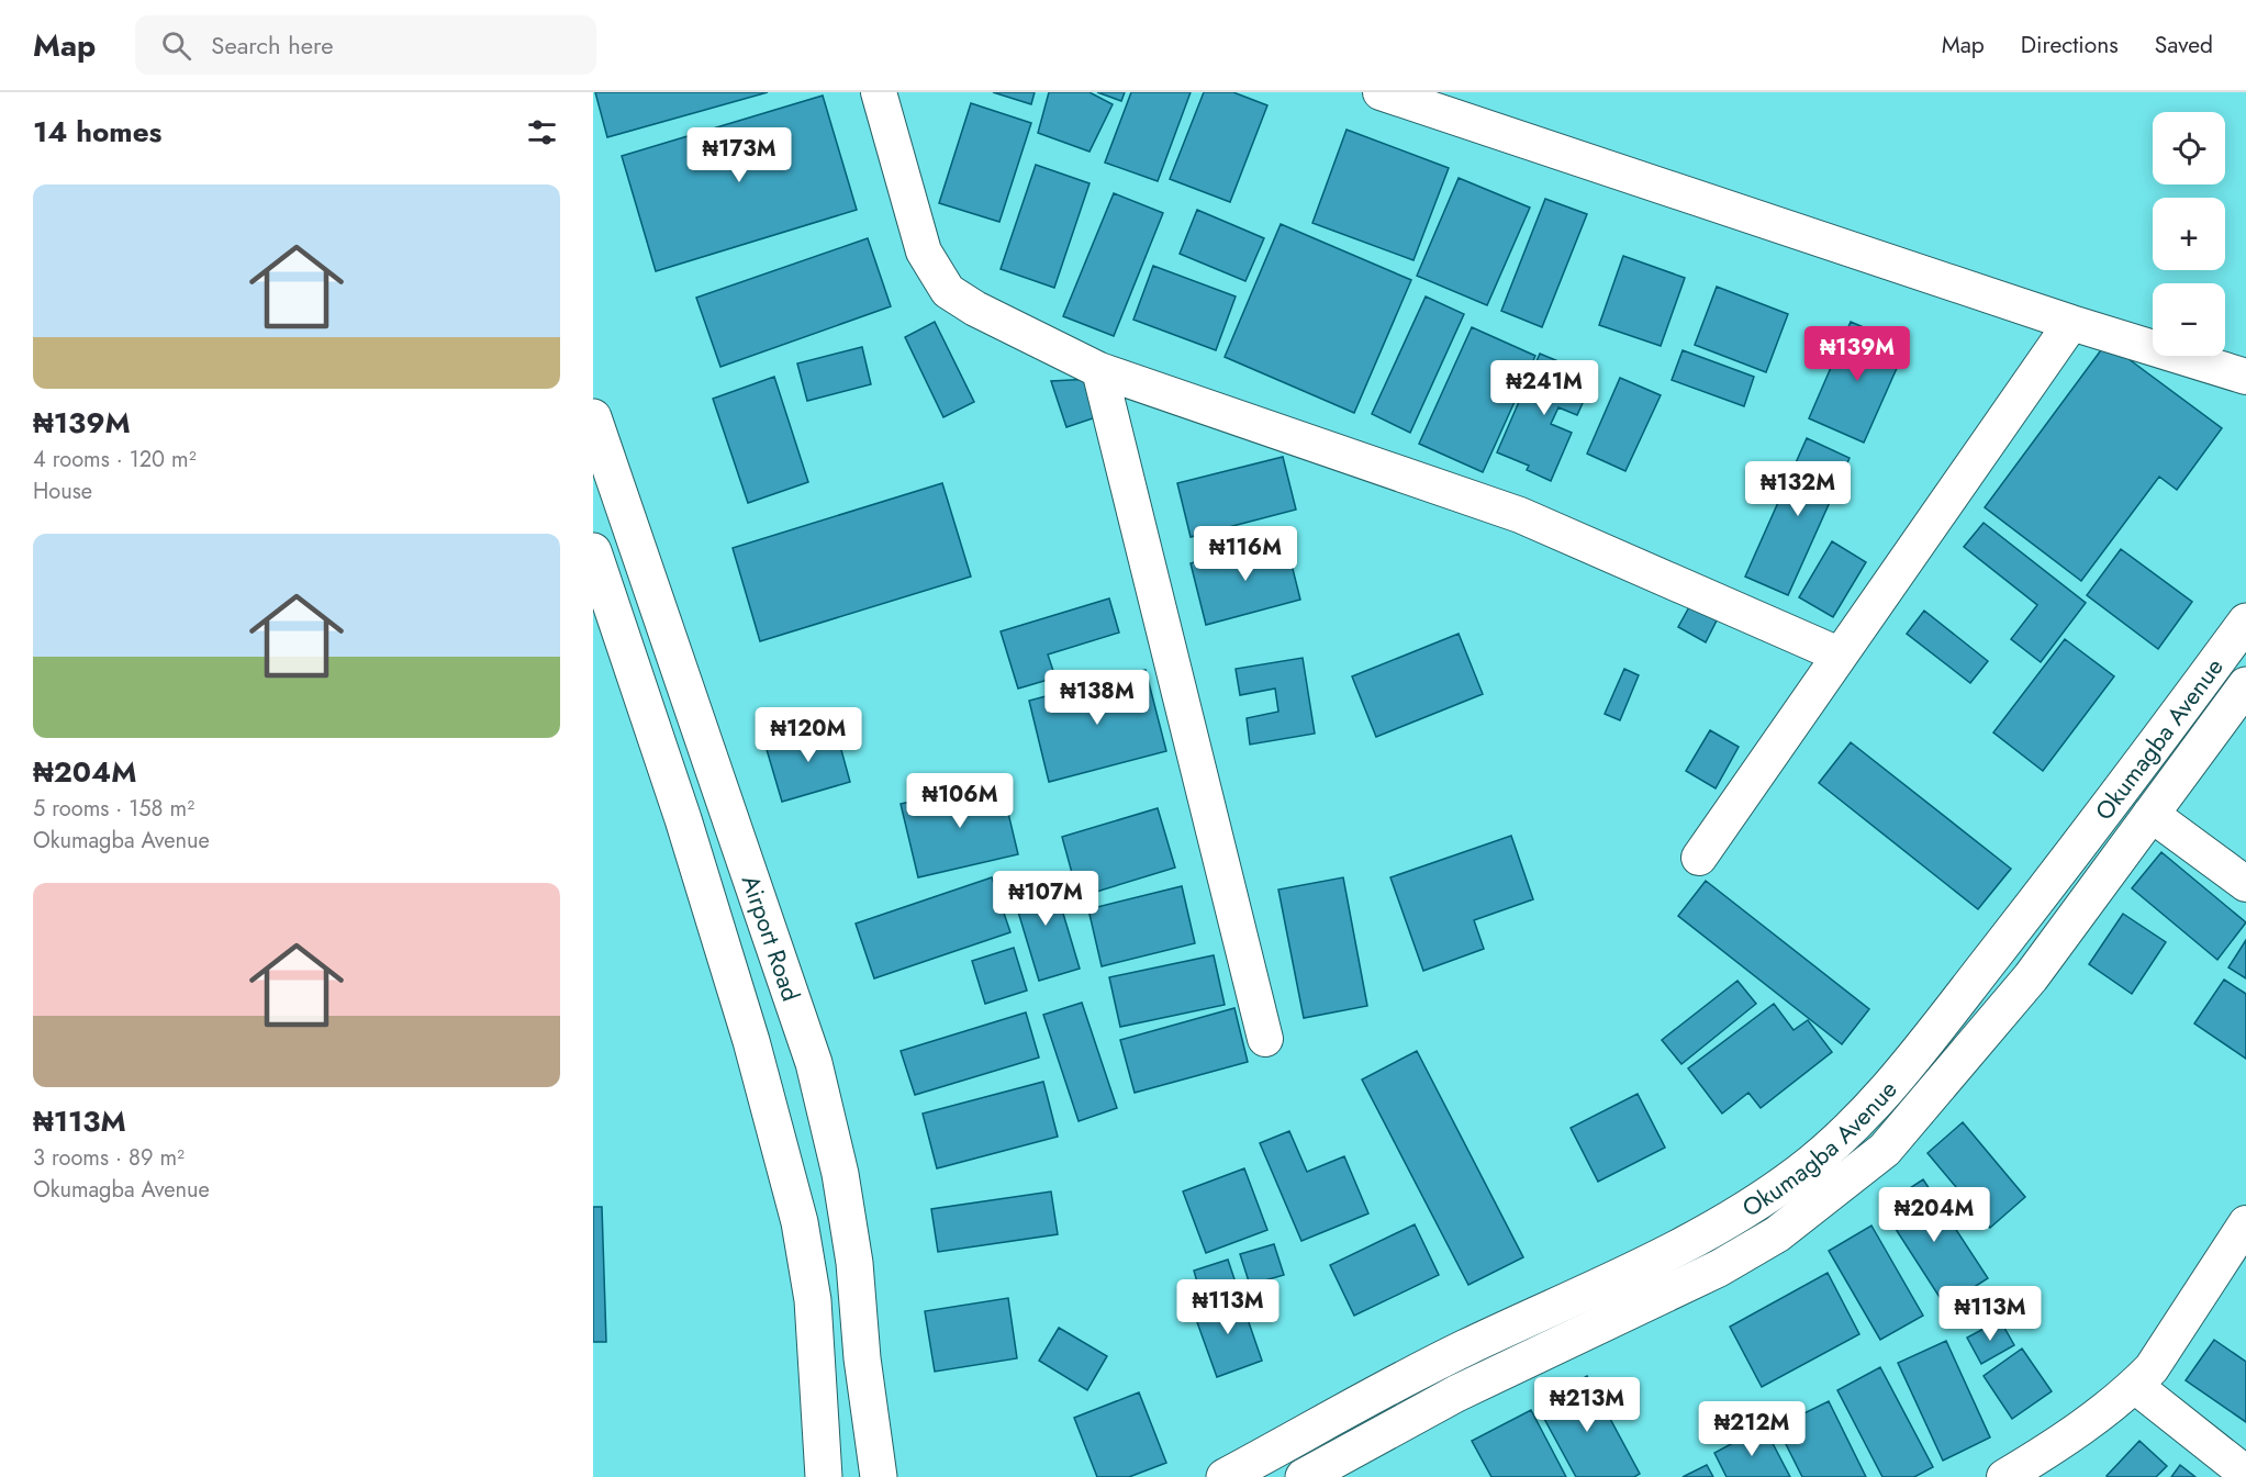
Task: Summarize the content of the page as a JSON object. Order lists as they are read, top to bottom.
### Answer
{
  "streets": {
    "main road": ["Okumagba Avenue", "Airport Road"]
  },
  "page": {
    "header": "Map",
    "search": "Search here",
    "nav": ["Map", "Directions", "Saved"],
    "heading": "14 homes",
    "map_buttons": ["+", "−"],
    "price": [
      "₦173M",
      "₦139M",
      "₦241M",
      "₦132M",
      "₦116M",
      "₦138M",
      "₦120M",
      "₦106M",
      "₦107M",
      "₦204M",
      "₦113M",
      "₦113M",
      "₦213M",
      "₦212M"
    ],
    "list": [
      {
        "name": "₦139M",
        "note": "4 rooms · 120 m² · House"
      },
      {
        "name": "₦204M",
        "note": "5 rooms · 158 m² · Okumagba Avenue"
      },
      {
        "name": "₦113M",
        "note": "3 rooms · 89 m² · Okumagba Avenue"
      }
    ]
  }
}
